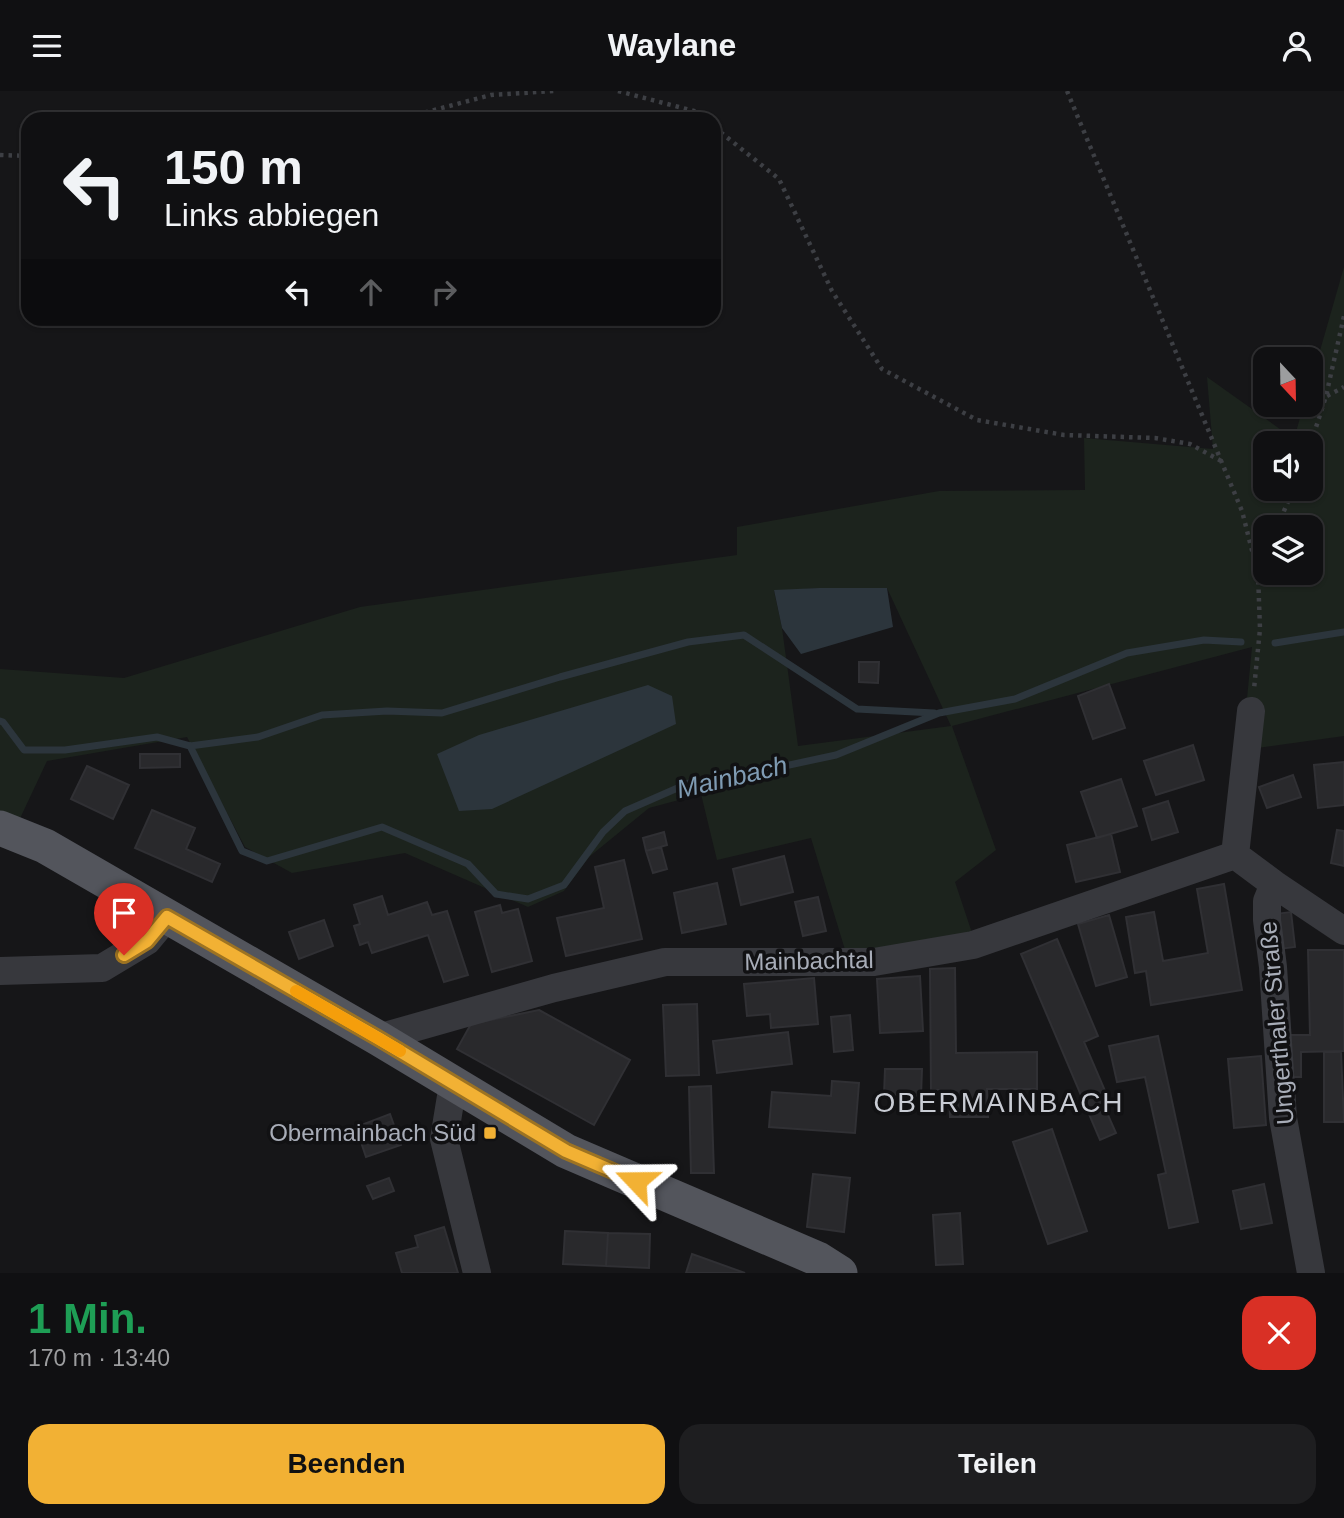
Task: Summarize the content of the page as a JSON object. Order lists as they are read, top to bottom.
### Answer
{
  "streets": {
    "street": ["Mainbachtal", "Ungerthaler Straße"]
  },
  "districts": ["OBERMAINBACH"],
  "water": ["Mainbach"],
  "places": {
    "transit": ["Obermainbach Süd"]
  },
  "north": "bottom",
  "page": {
    "header": "Waylane",
    "turn": ["150 m", "Links abbiegen"],
    "heading": ["1 Min.", "170 m · 13:40"],
    "buttons": ["Beenden", "Teilen"]
  }
}
